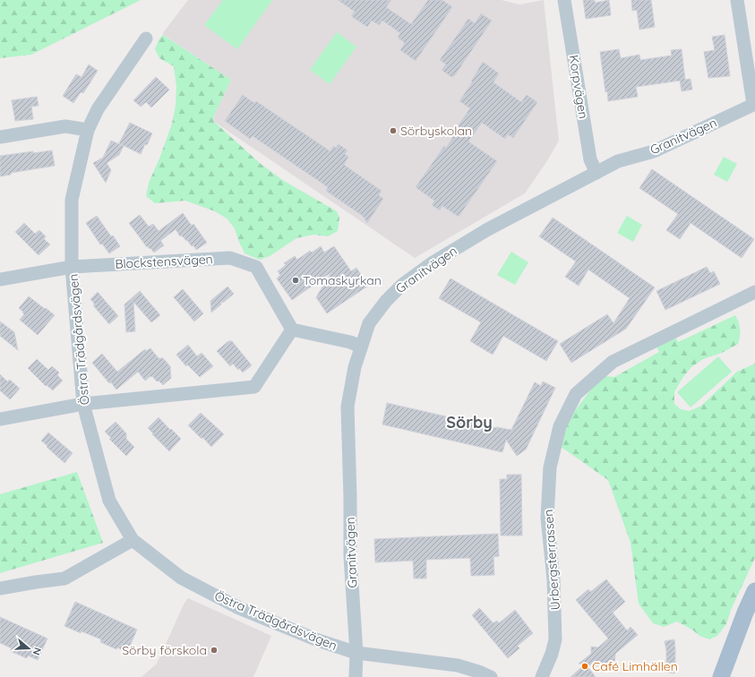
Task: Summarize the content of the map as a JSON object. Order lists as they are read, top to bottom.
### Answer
{
  "streets": {
    "street": [
      "Korpvägen",
      "Granitvägen",
      "Blockstensvägen",
      "Östra Trädgårdsvägen",
      "Urbergsterrassen"
    ]
  },
  "crossings": [
    ["Korpvägen", "Granitvägen"],
    ["Granitvägen", "Östra Trädgårdsvägen"],
    ["Blockstensvägen", "Östra Trädgårdsvägen"]
  ],
  "districts": ["Sörby"],
  "places": [
    "Sörbyskolan",
    "Tomaskyrkan",
    "Sörby förskola",
    "Café Limhällen"
  ],
  "north": "right"
}
